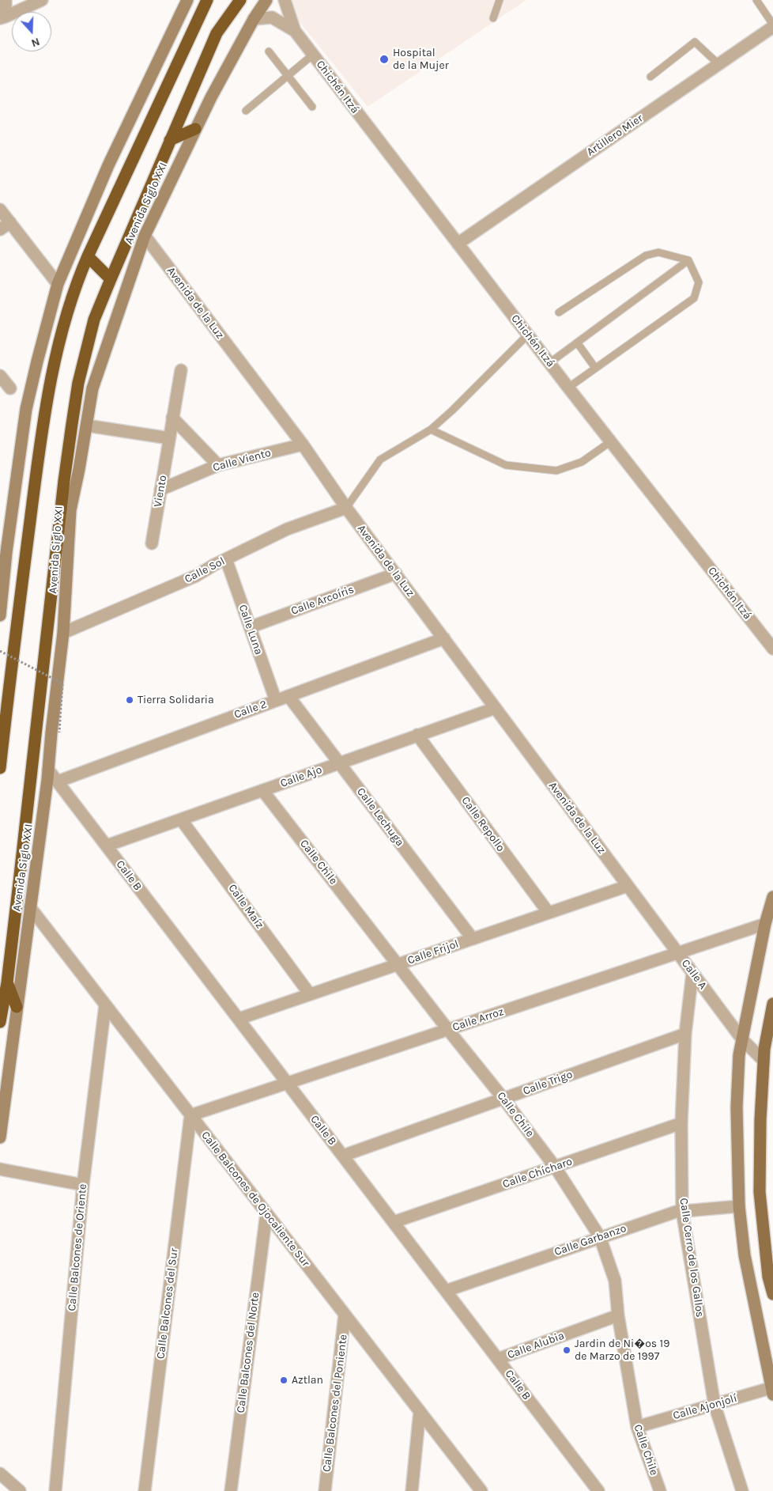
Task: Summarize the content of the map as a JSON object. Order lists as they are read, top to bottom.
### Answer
{
  "streets": {
    "highway": ["Avenida Siglo XXI"],
    "street": [
      "Chichén Itzá",
      "Artillero Mier",
      "Avenida de la Luz",
      "Calle Viento",
      "Viento",
      "Calle Sol",
      "Calle Arcoíris",
      "Calle Luna",
      "Calle 2",
      "Calle Ajo",
      "Calle Lechuga",
      "Calle Repollo",
      "Calle Chile",
      "Calle B",
      "Calle Maíz",
      "Calle Frijol",
      "Calle A",
      "Calle Arroz",
      "Calle Trigo",
      "Calle Chícharo",
      "Calle Balcones de Ojocaliente Sur",
      "Calle Garbanzo",
      "Calle Balcones de Oriente",
      "Calle Cerro de los Gallos",
      "Calle Balcones del Sur",
      "Calle Alubia",
      "Calle Balcones del Norte",
      "Calle Balcones del Poniente",
      "Calle Ajonjolí"
    ]
  },
  "crossings": [
    ["Chichén Itzá", "Artillero Mier"],
    ["Avenida Siglo XXI", "Avenida de la Luz"],
    ["Avenida Siglo XXI", "Calle Sol"],
    ["Avenida Siglo XXI", "Calle B"],
    ["Avenida Siglo XXI", "Calle Balcones de Ojocaliente Sur"],
    ["Avenida de la Luz", "Calle Viento"],
    ["Avenida de la Luz", "Calle Sol"],
    ["Avenida de la Luz", "Calle Arcoíris"],
    ["Avenida de la Luz", "Calle 2"],
    ["Avenida de la Luz", "Calle Ajo"],
    ["Avenida de la Luz", "Calle Frijol"],
    ["Avenida de la Luz", "Calle A"],
    ["Calle Viento", "Viento"],
    ["Calle Sol", "Calle Luna"],
    ["Calle Arcoíris", "Calle Luna"],
    ["Calle Luna", "Calle 2"],
    ["Calle 2", "Calle Lechuga"],
    ["Calle 2", "Calle B"],
    ["Calle Ajo", "Calle Lechuga"],
    ["Calle Ajo", "Calle Repollo"],
    ["Calle Ajo", "Calle Chile"],
    ["Calle Ajo", "Calle B"],
    ["Calle Ajo", "Calle Maíz"],
    ["Calle Lechuga", "Calle Frijol"],
    ["Calle Repollo", "Calle Frijol"],
    ["Calle Chile", "Calle Frijol"],
    ["Calle Chile", "Calle Arroz"],
    ["Calle Chile", "Calle Trigo"],
    ["Calle Chile", "Calle Chícharo"],
    ["Calle Chile", "Calle Garbanzo"],
    ["Calle Chile", "Calle Alubia"],
    ["Calle Chile", "Calle Ajonjolí"],
    ["Calle B", "Calle Frijol"],
    ["Calle B", "Calle Arroz"],
    ["Calle B", "Calle Trigo"],
    ["Calle B", "Calle Chícharo"],
    ["Calle B", "Calle Garbanzo"],
    ["Calle B", "Calle Alubia"],
    ["Calle Maíz", "Calle Frijol"],
    ["Calle Frijol", "Calle A"],
    ["Calle A", "Calle Arroz"],
    ["Calle A", "Calle Cerro de los Gallos"],
    ["Calle Arroz", "Calle Balcones de Ojocaliente Sur"],
    ["Calle Arroz", "Calle Balcones del Sur"],
    ["Calle Trigo", "Calle Cerro de los Gallos"],
    ["Calle Chícharo", "Calle Cerro de los Gallos"],
    ["Calle Balcones de Ojocaliente Sur", "Calle Balcones de Oriente"],
    ["Calle Balcones de Ojocaliente Sur", "Calle Balcones del Sur"],
    ["Calle Balcones de Ojocaliente Sur", "Calle Balcones del Norte"],
    ["Calle Balcones de Ojocaliente Sur", "Calle Balcones del Poniente"],
    ["Calle Garbanzo", "Calle Cerro de los Gallos"],
    ["Calle Cerro de los Gallos", "Calle Ajonjolí"]
  ],
  "places": [
    "Hospital de la Mujer",
    "Tierra Solidaria",
    "Jardin de Ni�os 19 de Marzo de 1997",
    "Aztlan"
  ],
  "north": "bottom"
}
